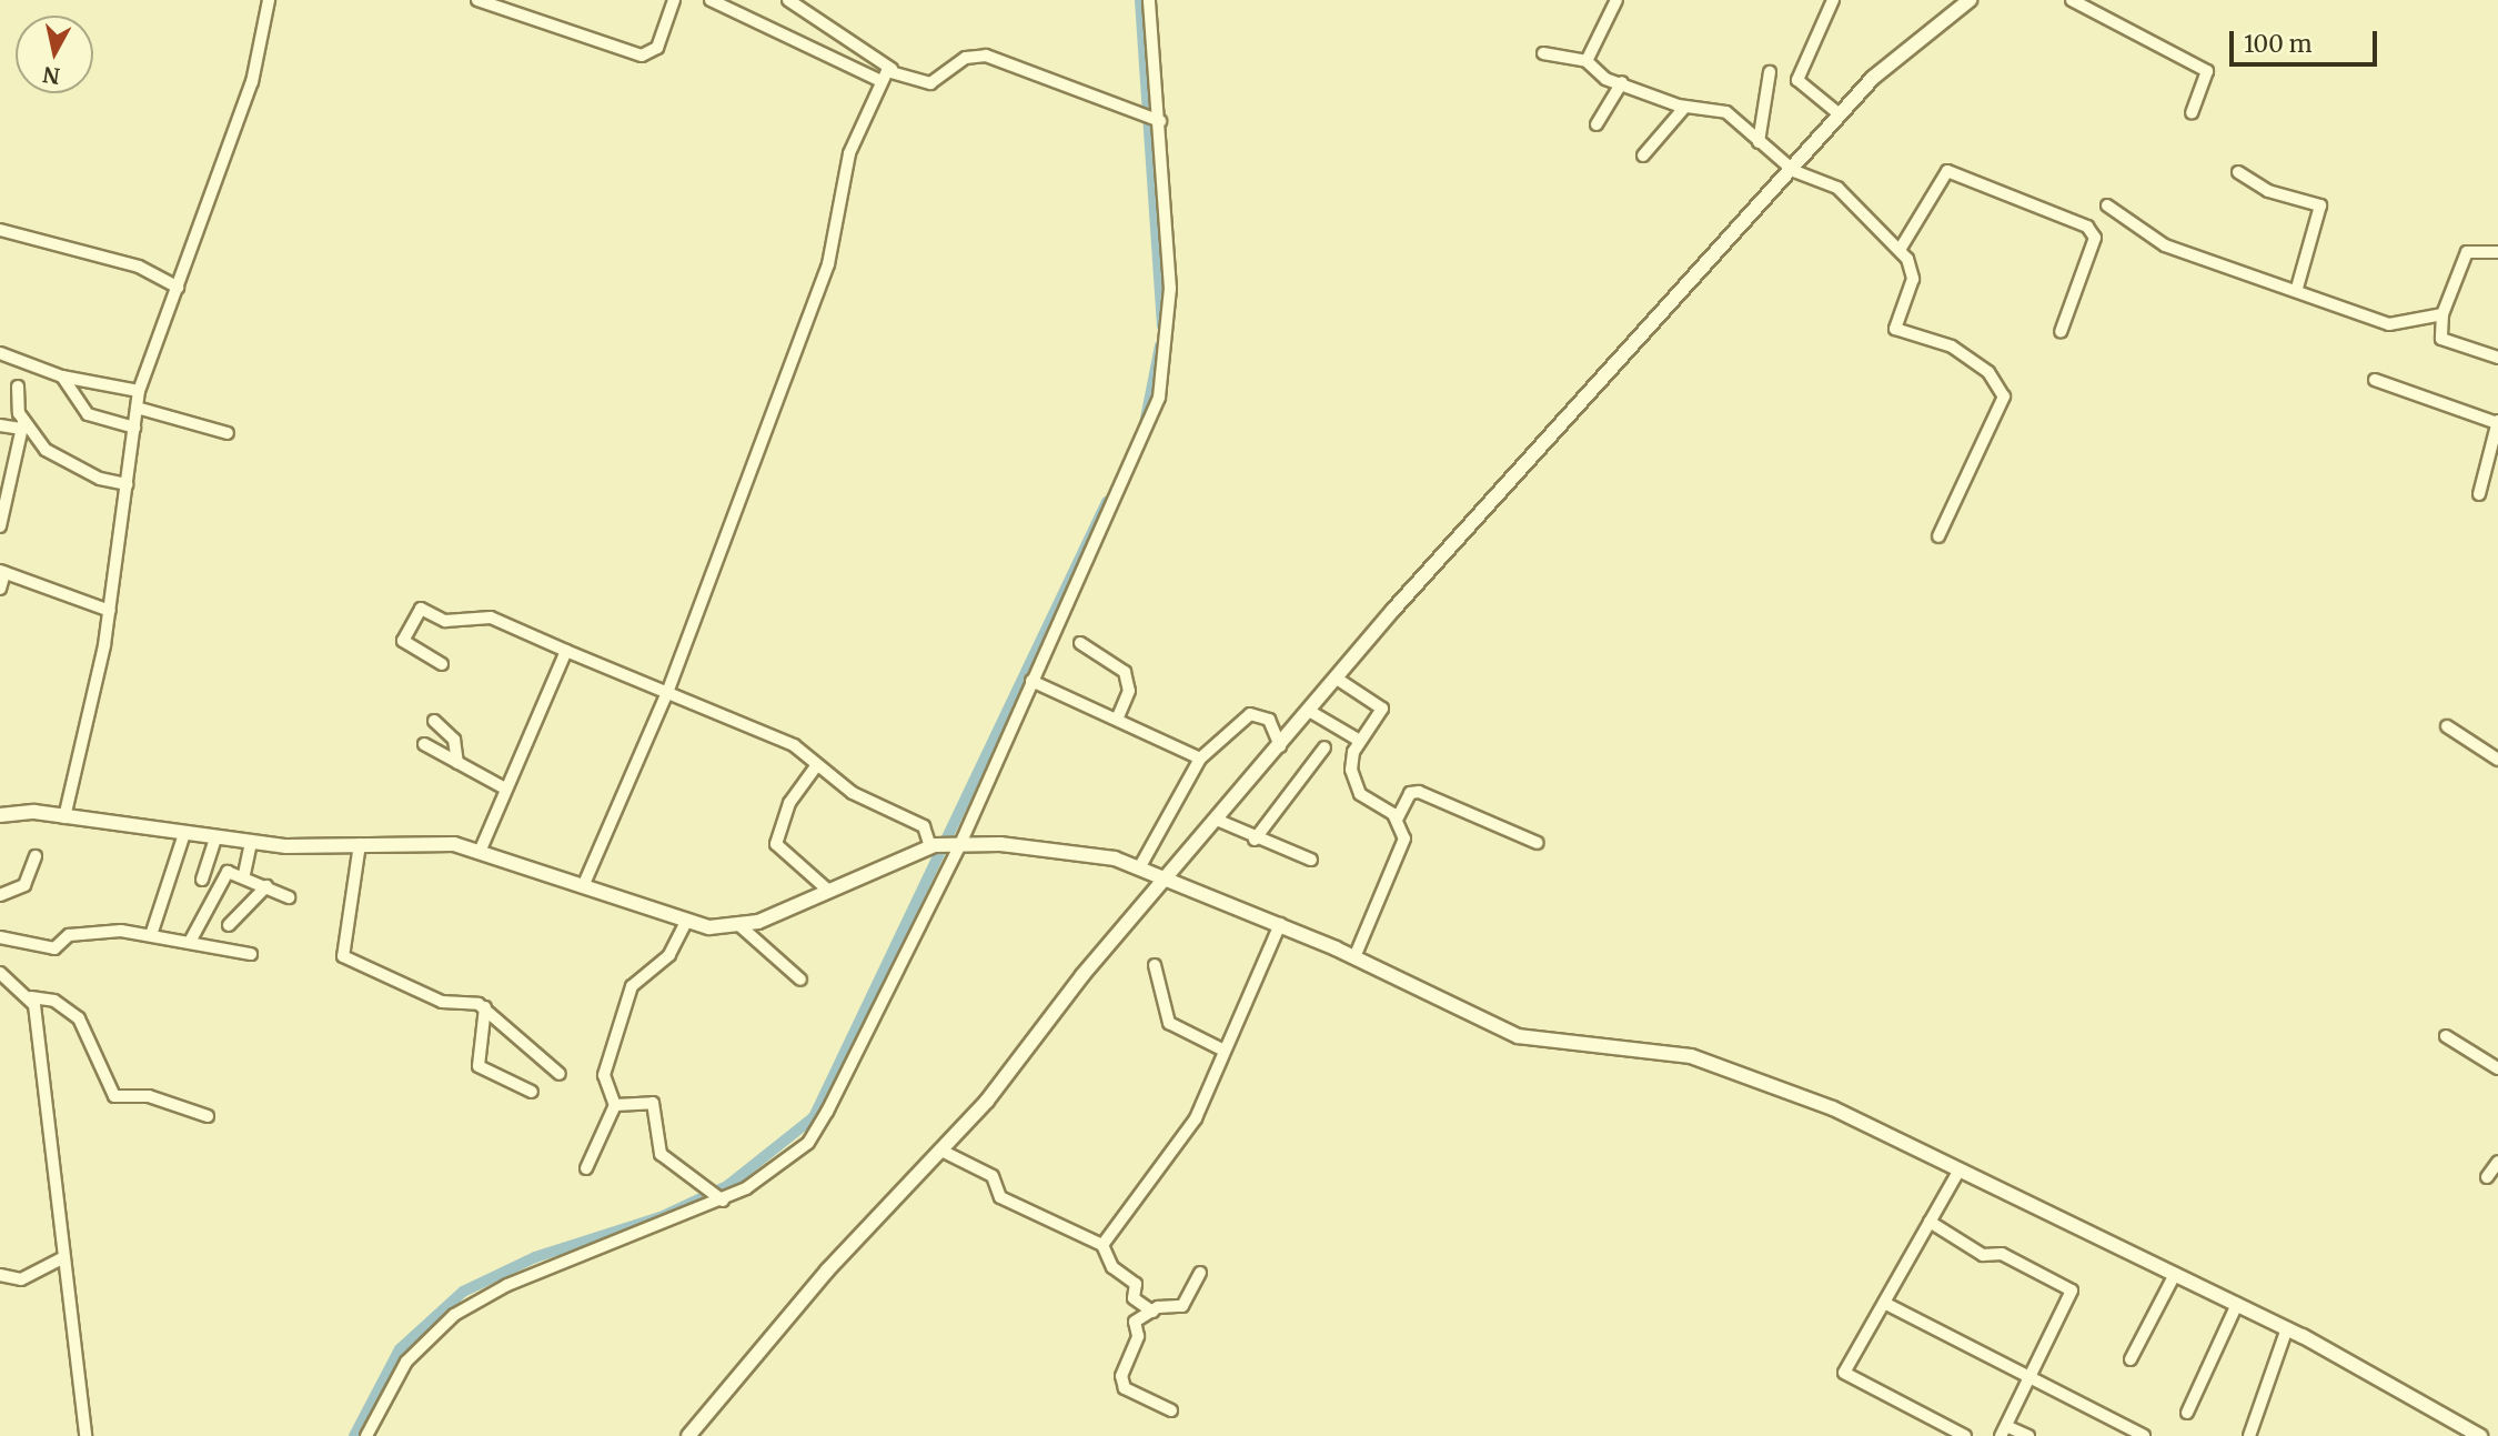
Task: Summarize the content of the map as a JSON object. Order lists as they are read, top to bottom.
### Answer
{
  "scale_bar": "100 m",
  "north": "bottom"
}
